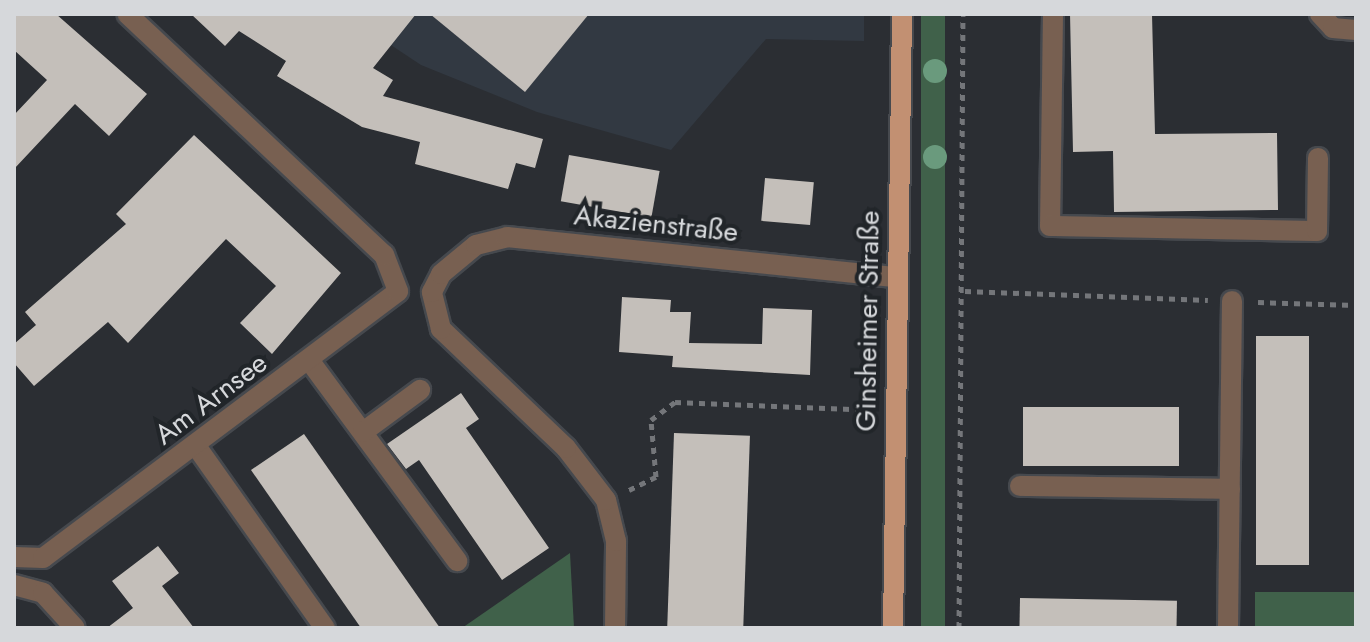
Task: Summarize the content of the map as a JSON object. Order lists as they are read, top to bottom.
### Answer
{
  "streets": {
    "main road": ["Ginsheimer Straße"],
    "street": ["Akazienstraße", "Am Arnsee"]
  },
  "crossings": [
    ["Akazienstraße", "Ginsheimer Straße"]
  ]
}
